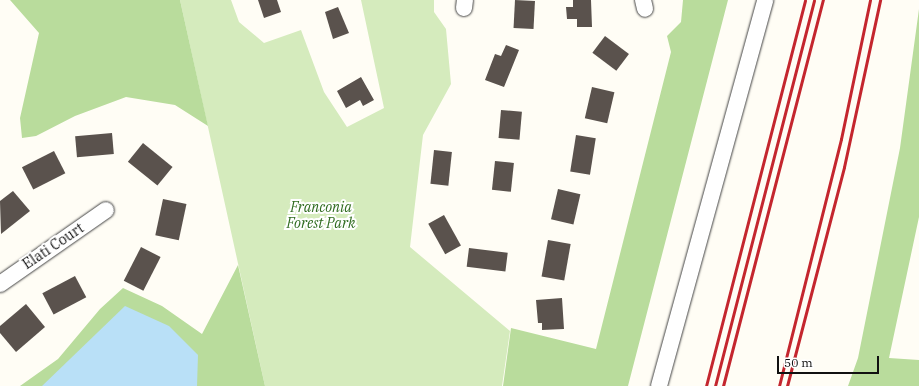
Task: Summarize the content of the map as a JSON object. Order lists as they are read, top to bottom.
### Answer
{
  "streets": {
    "street": ["Elati Court"]
  },
  "parks": ["Franconia Forest Park"],
  "scale_bar": "50 m"
}
